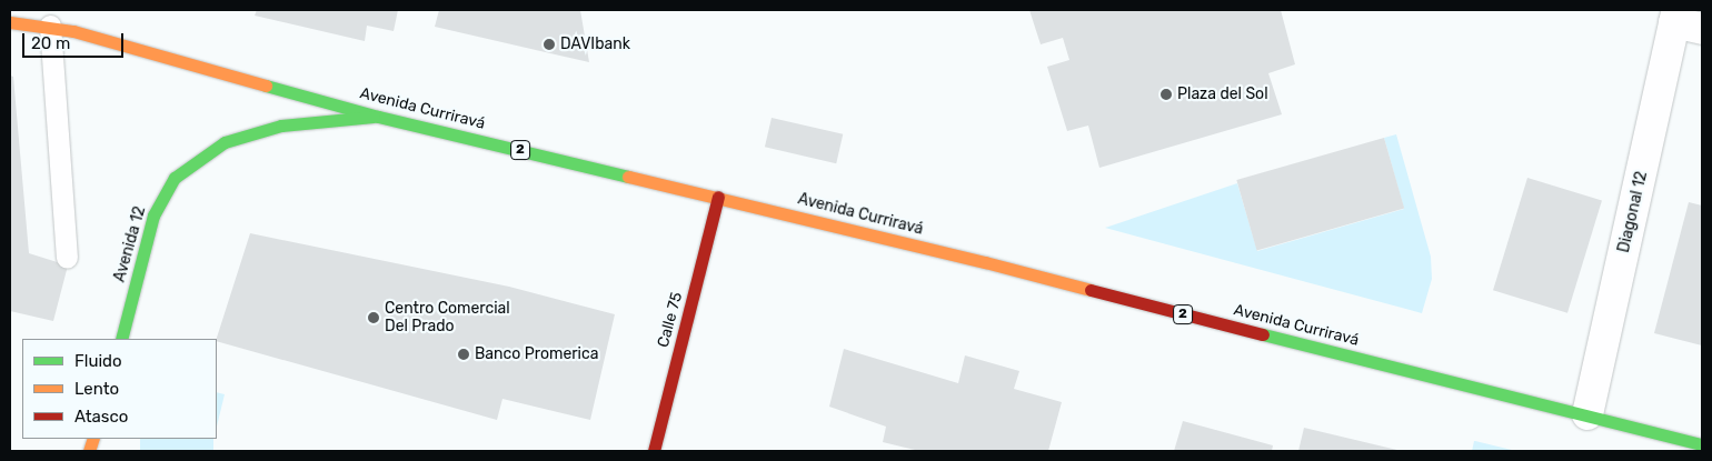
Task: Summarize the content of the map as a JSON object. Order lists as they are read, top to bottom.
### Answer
{
  "streets": {
    "main road": [
      "Avenida Curriravá",
      "2",
      "Avenida 12",
      "Calle 75"
    ],
    "street": ["Diagonal 12"]
  },
  "crossings": [
    ["Avenida Curriravá", "Diagonal 12"],
    ["Avenida Curriravá", "Avenida 12"],
    ["Avenida Curriravá", "Calle 75"]
  ],
  "places": [
    "DAVIbank",
    "Plaza del Sol",
    "Centro Comercial Del Prado",
    "Banco Promerica"
  ],
  "legend": ["Fluido", "Lento", "Atasco"],
  "scale_bar": "20 m"
}
